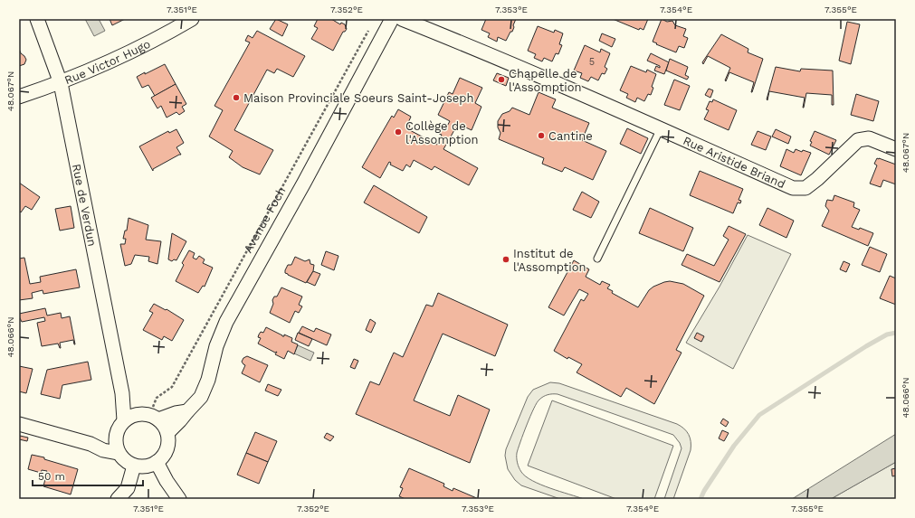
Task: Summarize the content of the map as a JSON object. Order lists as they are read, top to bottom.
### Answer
{
  "streets": {
    "street": [
      "Rue Victor Hugo",
      "Rue Aristide Briand",
      "Rue de Verdun",
      "Avenue Foch"
    ]
  },
  "crossings": [
    ["Rue Victor Hugo", "Rue de Verdun"],
    ["Rue de Verdun", "Avenue Foch"]
  ],
  "places": [
    "Chapelle de l'Assomption",
    "Maison Provinciale Soeurs Saint-Joseph",
    "Collège de l'Assomption",
    "Cantine",
    "Institut de l'Assomption"
  ],
  "house_numbers": ["5"],
  "scale_bar": "50 m",
  "coordinates": [
    "7.351°E",
    "7.352°E",
    "7.353°E",
    "7.354°E",
    "7.355°E",
    "48.067°N",
    "48.066°N"
  ]
}
